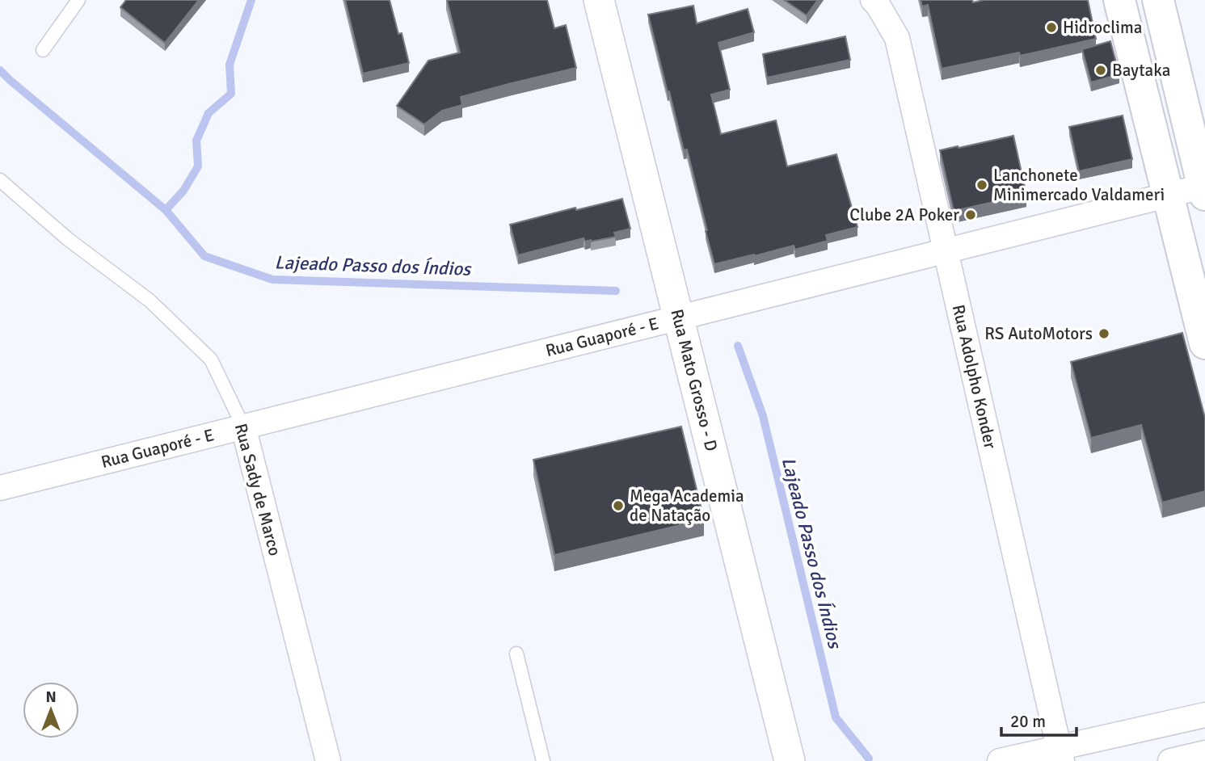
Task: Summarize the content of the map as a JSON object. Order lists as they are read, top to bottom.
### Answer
{
  "streets": {
    "street": [
      "Rua Guaporé - E",
      "Rua Adolpho Konder",
      "Rua Mato Grosso - D",
      "Rua Sady de Marco"
    ]
  },
  "crossings": [
    ["Rua Guaporé - E", "Rua Adolpho Konder"],
    ["Rua Guaporé - E", "Rua Mato Grosso - D"],
    ["Rua Guaporé - E", "Rua Sady de Marco"]
  ],
  "water": ["Lajeado Passo dos Índios"],
  "places": [
    "Hidroclima",
    "Baytaka",
    "Lanchonete Minimercado Valdameri",
    "Clube 2A Poker",
    "RS AutoMotors",
    "Mega Academia de Natação"
  ],
  "scale_bar": "20 m",
  "north": "top"
}
